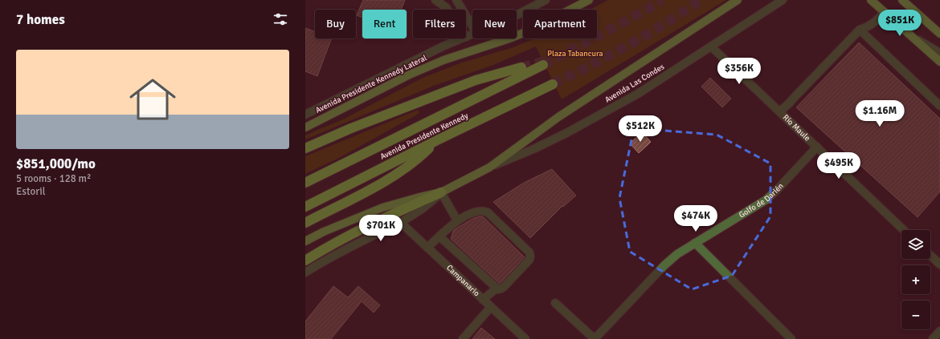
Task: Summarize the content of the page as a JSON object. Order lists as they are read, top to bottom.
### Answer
{
  "streets": {
    "highway": ["Avenida Presidente Kennedy"],
    "main road": ["Avenida Las Condes", "Avenida Presidente Kennedy Lateral"],
    "street": ["Río Maule", "Golfo de Darién", "Campanario"]
  },
  "crossings": [
    ["Avenida Las Condes", "Río Maule"],
    ["Avenida Las Condes", "Campanario"],
    ["Río Maule", "Golfo de Darién"]
  ],
  "parks": ["Plaza Tabancura"],
  "page": {
    "heading": "7 homes",
    "price": [
      "$851K",
      "$356K",
      "$1.16M",
      "$512K",
      "$495K",
      "$474K",
      "$701K"
    ],
    "chip": [
      "Buy",
      "Rent",
      "Filters",
      "New",
      "Apartment"
    ],
    "list": [
      {
        "name": "$851,000/mo",
        "note": "5 rooms · 128 m² · Estoril"
      }
    ],
    "map_buttons": ["+", "−"]
  }
}
